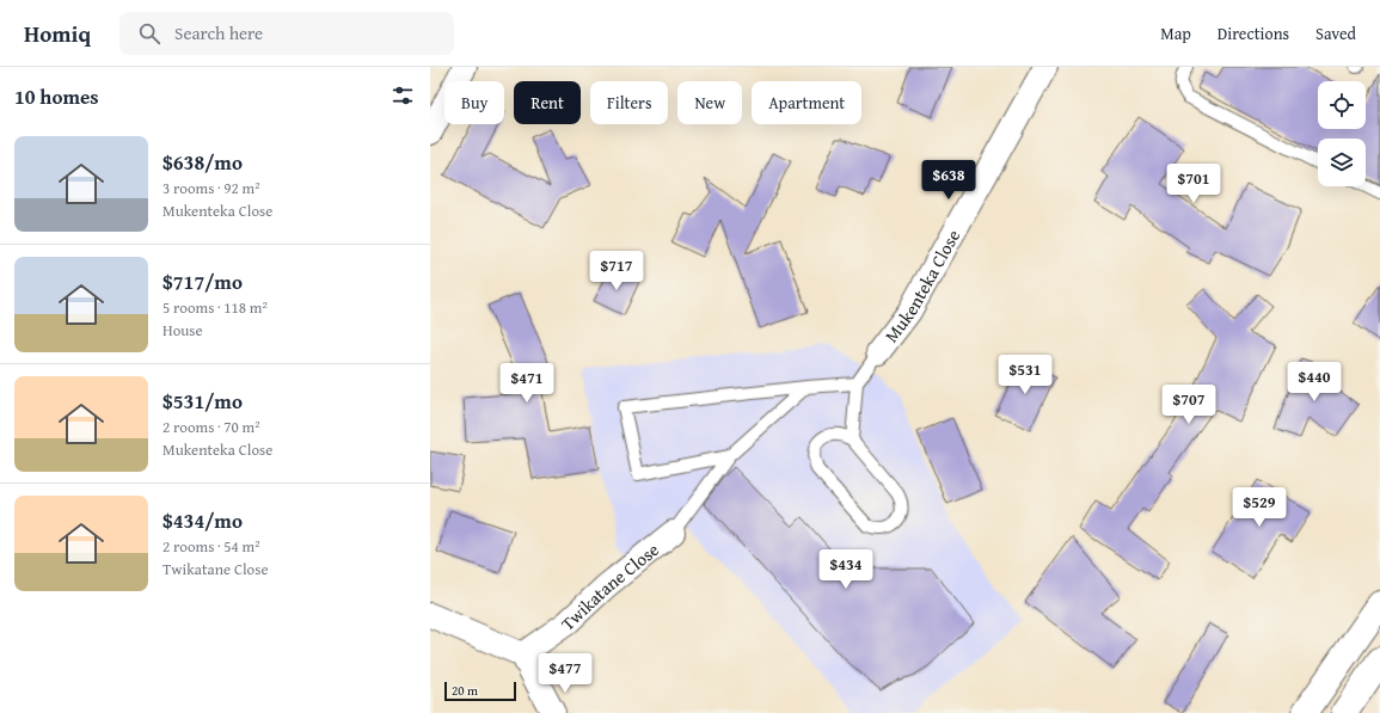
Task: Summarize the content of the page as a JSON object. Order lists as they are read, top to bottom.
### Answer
{
  "streets": {
    "street": ["Mukenteka Close", "Twikatane Close"]
  },
  "scale_bar": "20 m",
  "page": {
    "header": "Homiq",
    "search": "Search here",
    "nav": ["Map", "Directions", "Saved"],
    "heading": "10 homes",
    "chip": [
      "Buy",
      "Rent",
      "Filters",
      "New",
      "Apartment"
    ],
    "list": [
      {
        "name": "$638/mo",
        "note": "3 rooms · 92 m² · Mukenteka Close"
      },
      {
        "name": "$717/mo",
        "note": "5 rooms · 118 m² · House"
      },
      {
        "name": "$531/mo",
        "note": "2 rooms · 70 m² · Mukenteka Close"
      },
      {
        "name": "$434/mo",
        "note": "2 rooms · 54 m² · Twikatane Close"
      }
    ],
    "price": [
      "$638",
      "$701",
      "$717",
      "$531",
      "$440",
      "$471",
      "$707",
      "$529",
      "$434",
      "$477"
    ],
    "scale": "20 m"
  }
}
